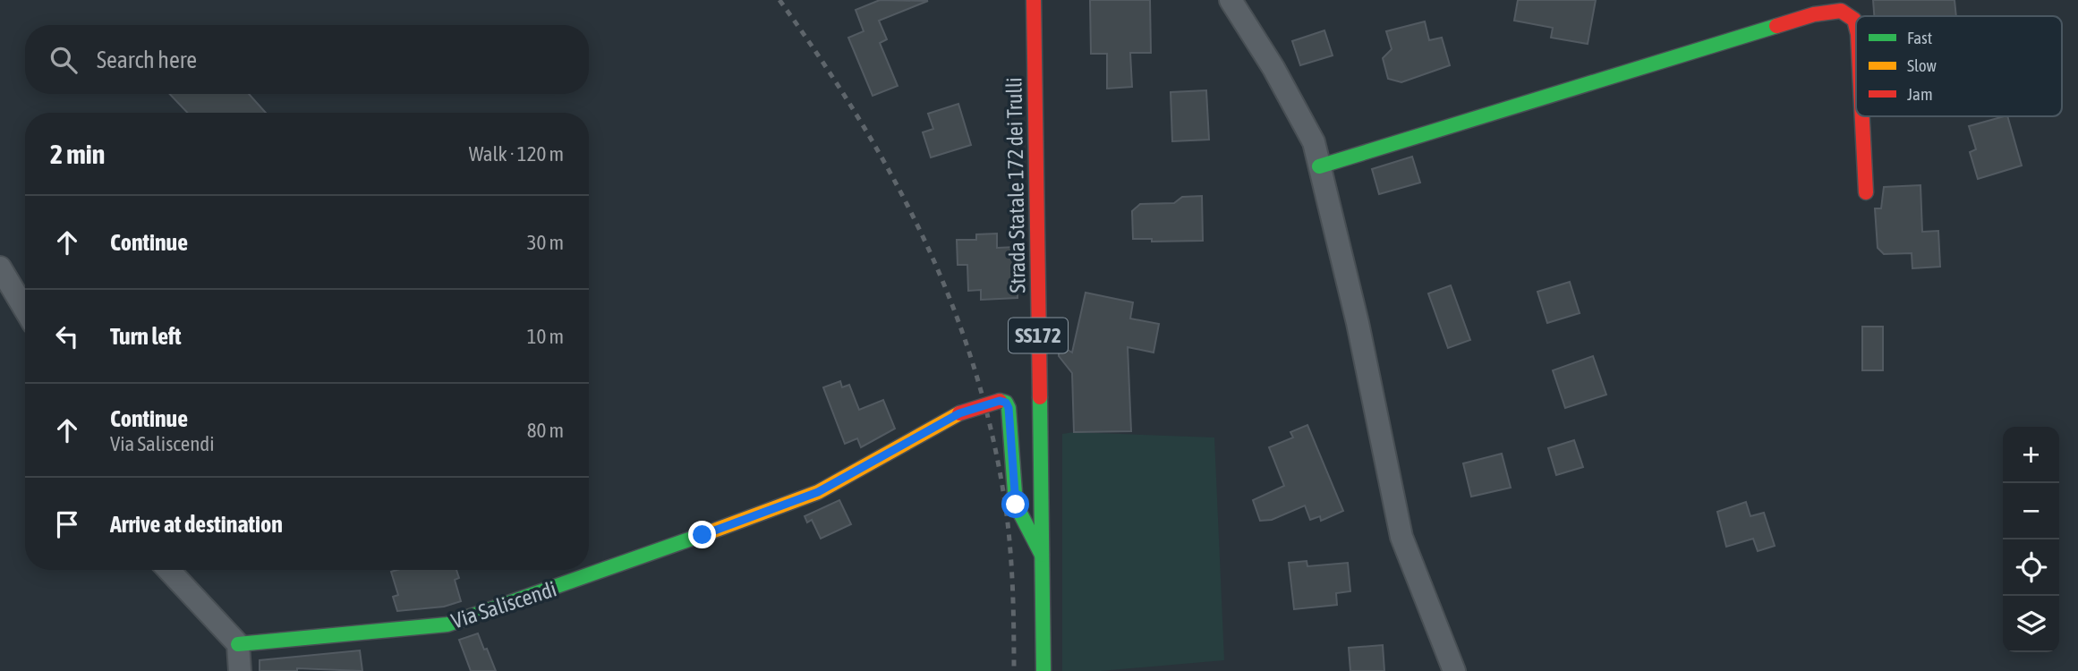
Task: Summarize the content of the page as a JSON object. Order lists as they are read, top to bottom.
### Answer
{
  "streets": {
    "street": ["Strada Statale 172 dei Trulli", "SS172", "Via Saliscendi"]
  },
  "crossings": [
    ["Strada Statale 172 dei Trulli", "Via Saliscendi"]
  ],
  "legend": ["Fast", "Slow", "Jam"],
  "page": {
    "search": "Search here",
    "heading": ["2 min", "Walk · 120 m"],
    "list": [
      ["Continue", "30 m"],
      ["Turn left", "10 m"],
      ["Continue", "Via Saliscendi", "80 m"],
      "Arrive at destination"
    ],
    "map_buttons": ["+", "−"]
  }
}
